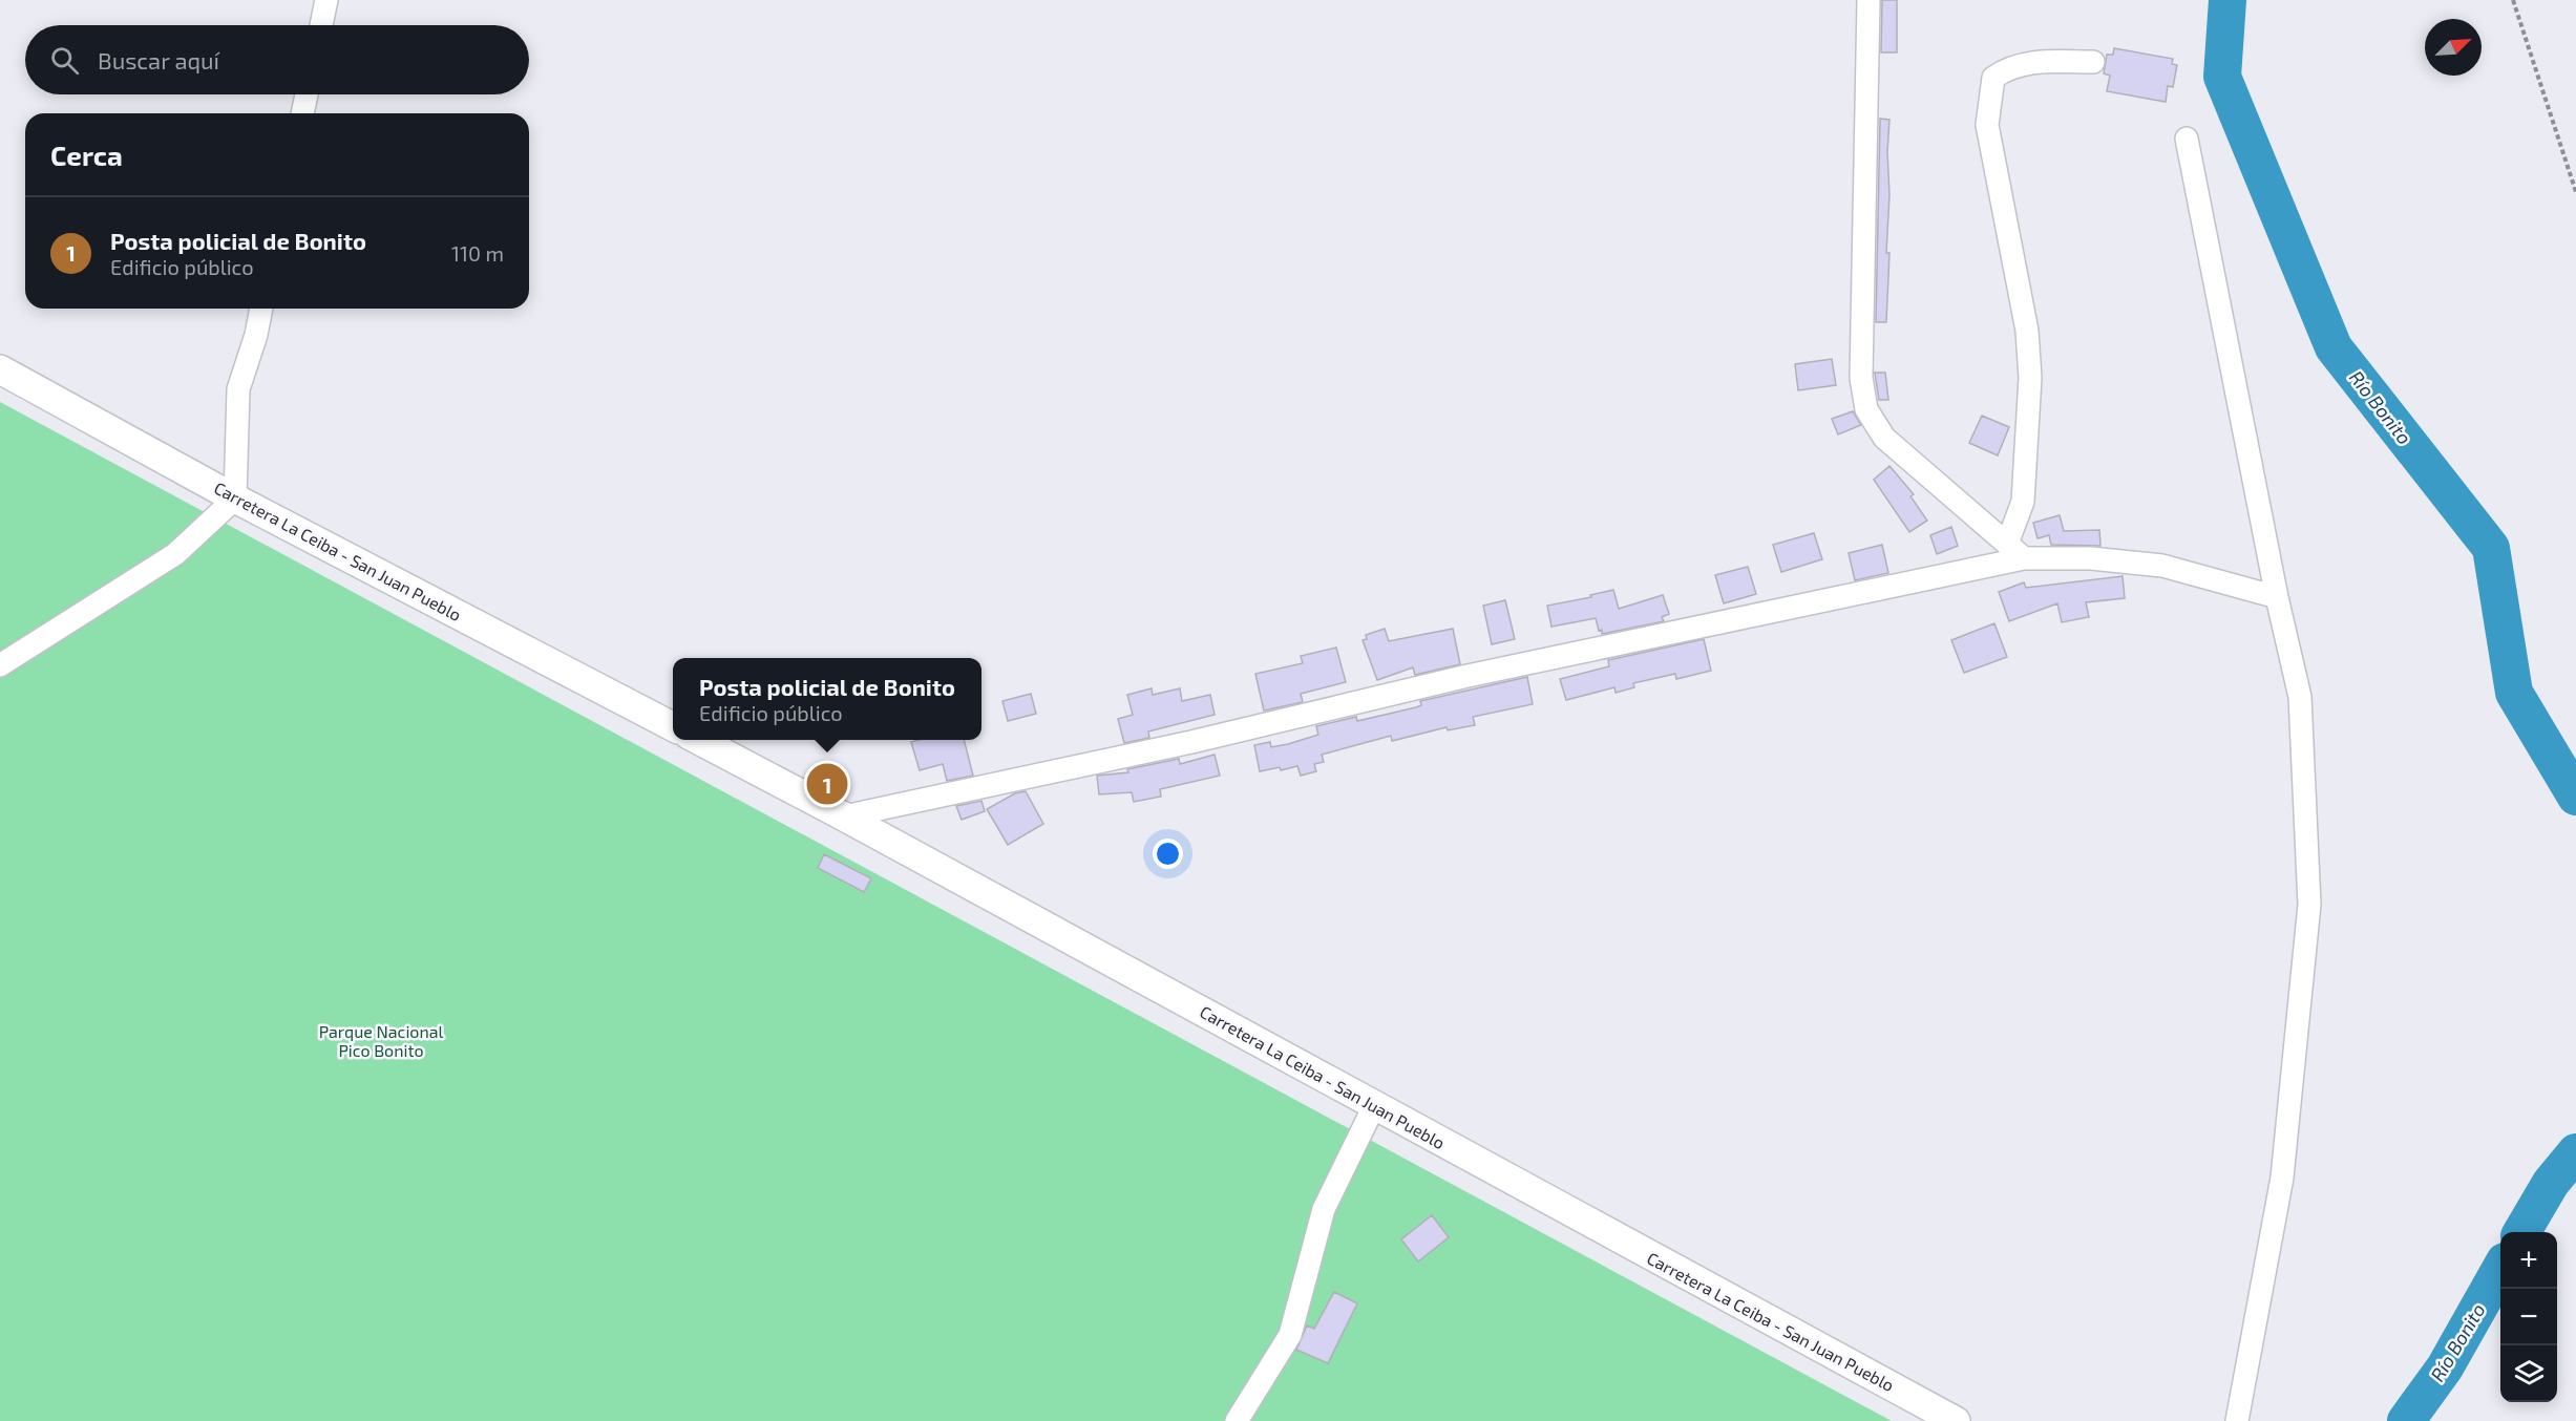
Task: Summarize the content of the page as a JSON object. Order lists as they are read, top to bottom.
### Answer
{
  "streets": {
    "main road": ["Carretera La Ceiba - San Juan Pueblo"]
  },
  "water": ["Río Bonito"],
  "parks": ["Parque Nacional Pico Bonito"],
  "north": "top right",
  "page": {
    "search": "Buscar aquí",
    "heading": "Cerca",
    "list": [
      {
        "mark": "1",
        "name": "Posta policial de Bonito",
        "note": "Edificio público",
        "value": "110 m"
      }
    ],
    "popup": ["Posta policial de Bonito", "Edificio público"],
    "pins": "1",
    "map_buttons": ["+", "−"]
  }
}
